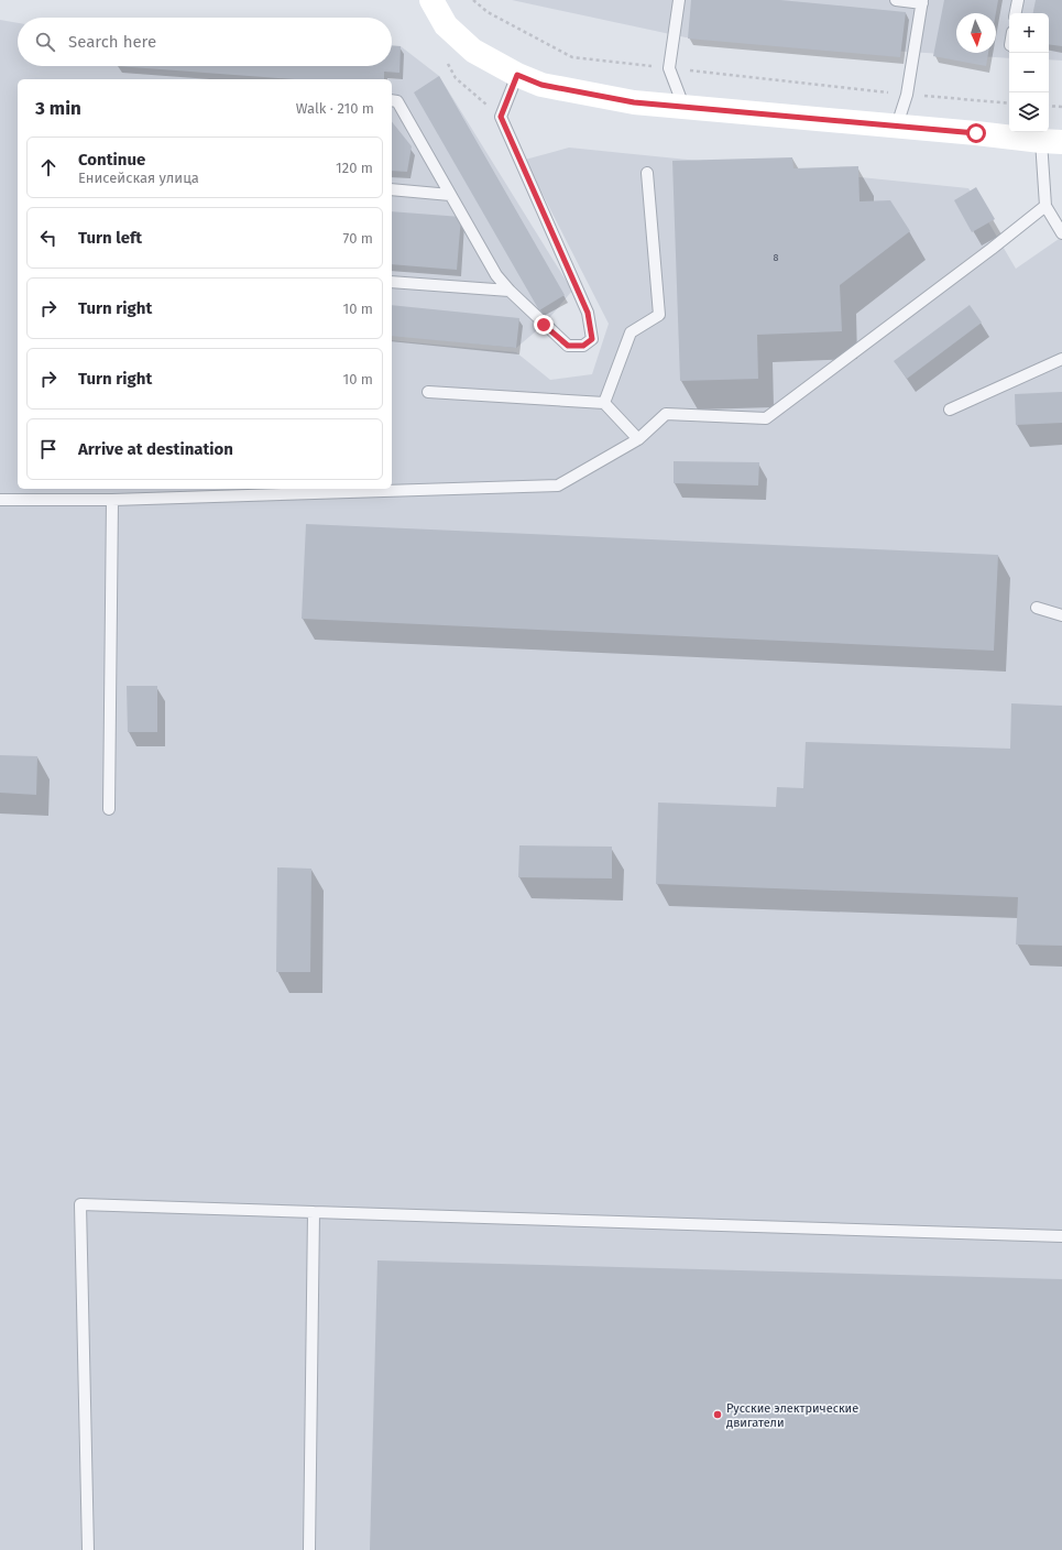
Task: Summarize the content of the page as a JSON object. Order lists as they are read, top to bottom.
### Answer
{
  "places": ["Русские электрические двигатели"],
  "house_numbers": ["8"],
  "north": "bottom",
  "page": {
    "map_buttons": ["+", "−"],
    "search": "Search here",
    "heading": ["3 min", "Walk · 210 m"],
    "list": [
      ["Continue", "Енисейская улица", "120 m"],
      ["Turn left", "70 m"],
      ["Turn right", "10 m"],
      ["Turn right", "10 m"],
      "Arrive at destination"
    ]
  }
}
